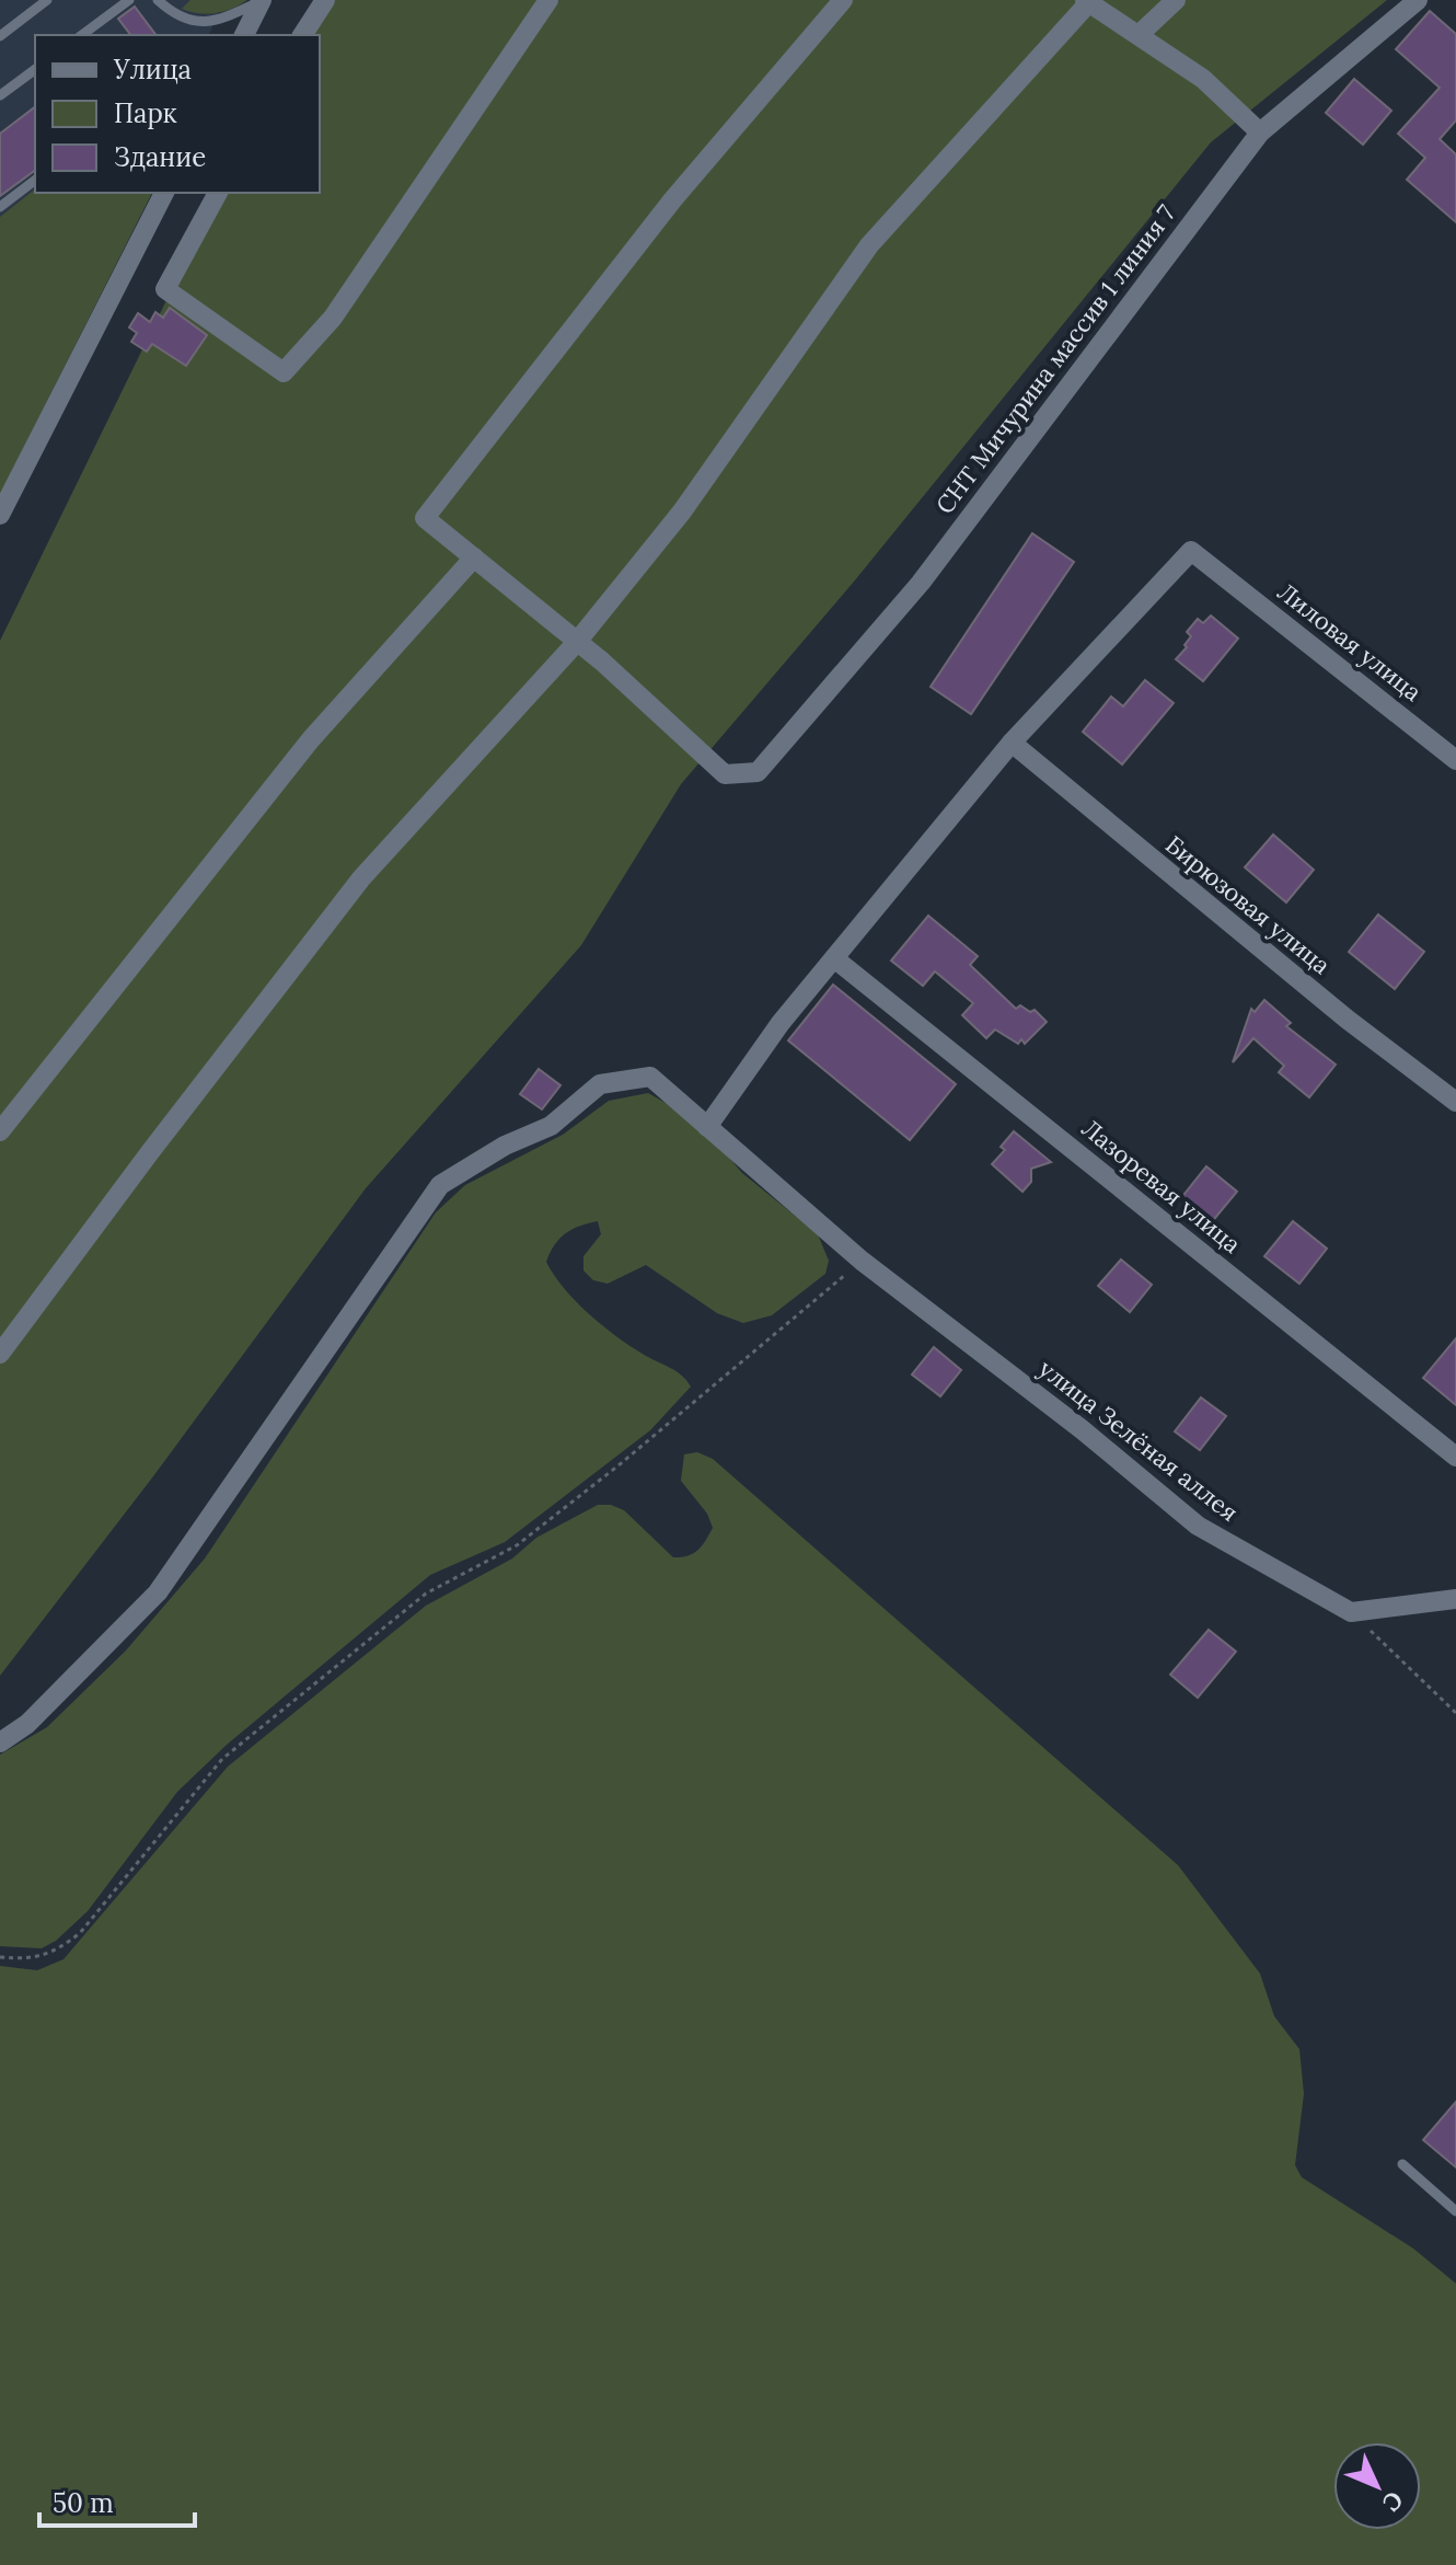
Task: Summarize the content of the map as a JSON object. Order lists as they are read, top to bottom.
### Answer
{
  "streets": {
    "street": [
      "СНТ Мичурина массив 1 линия 7",
      "Лиловая улица",
      "Бирюзовая улица",
      "Лазоревая улица",
      "улица Зелёная аллея"
    ]
  },
  "crossings": [
    ["Лиловая улица", "Бирюзовая улица"]
  ],
  "legend": ["Улица", "Парк", "Здание"],
  "scale_bar": "50 m",
  "north": "bottom right"
}
